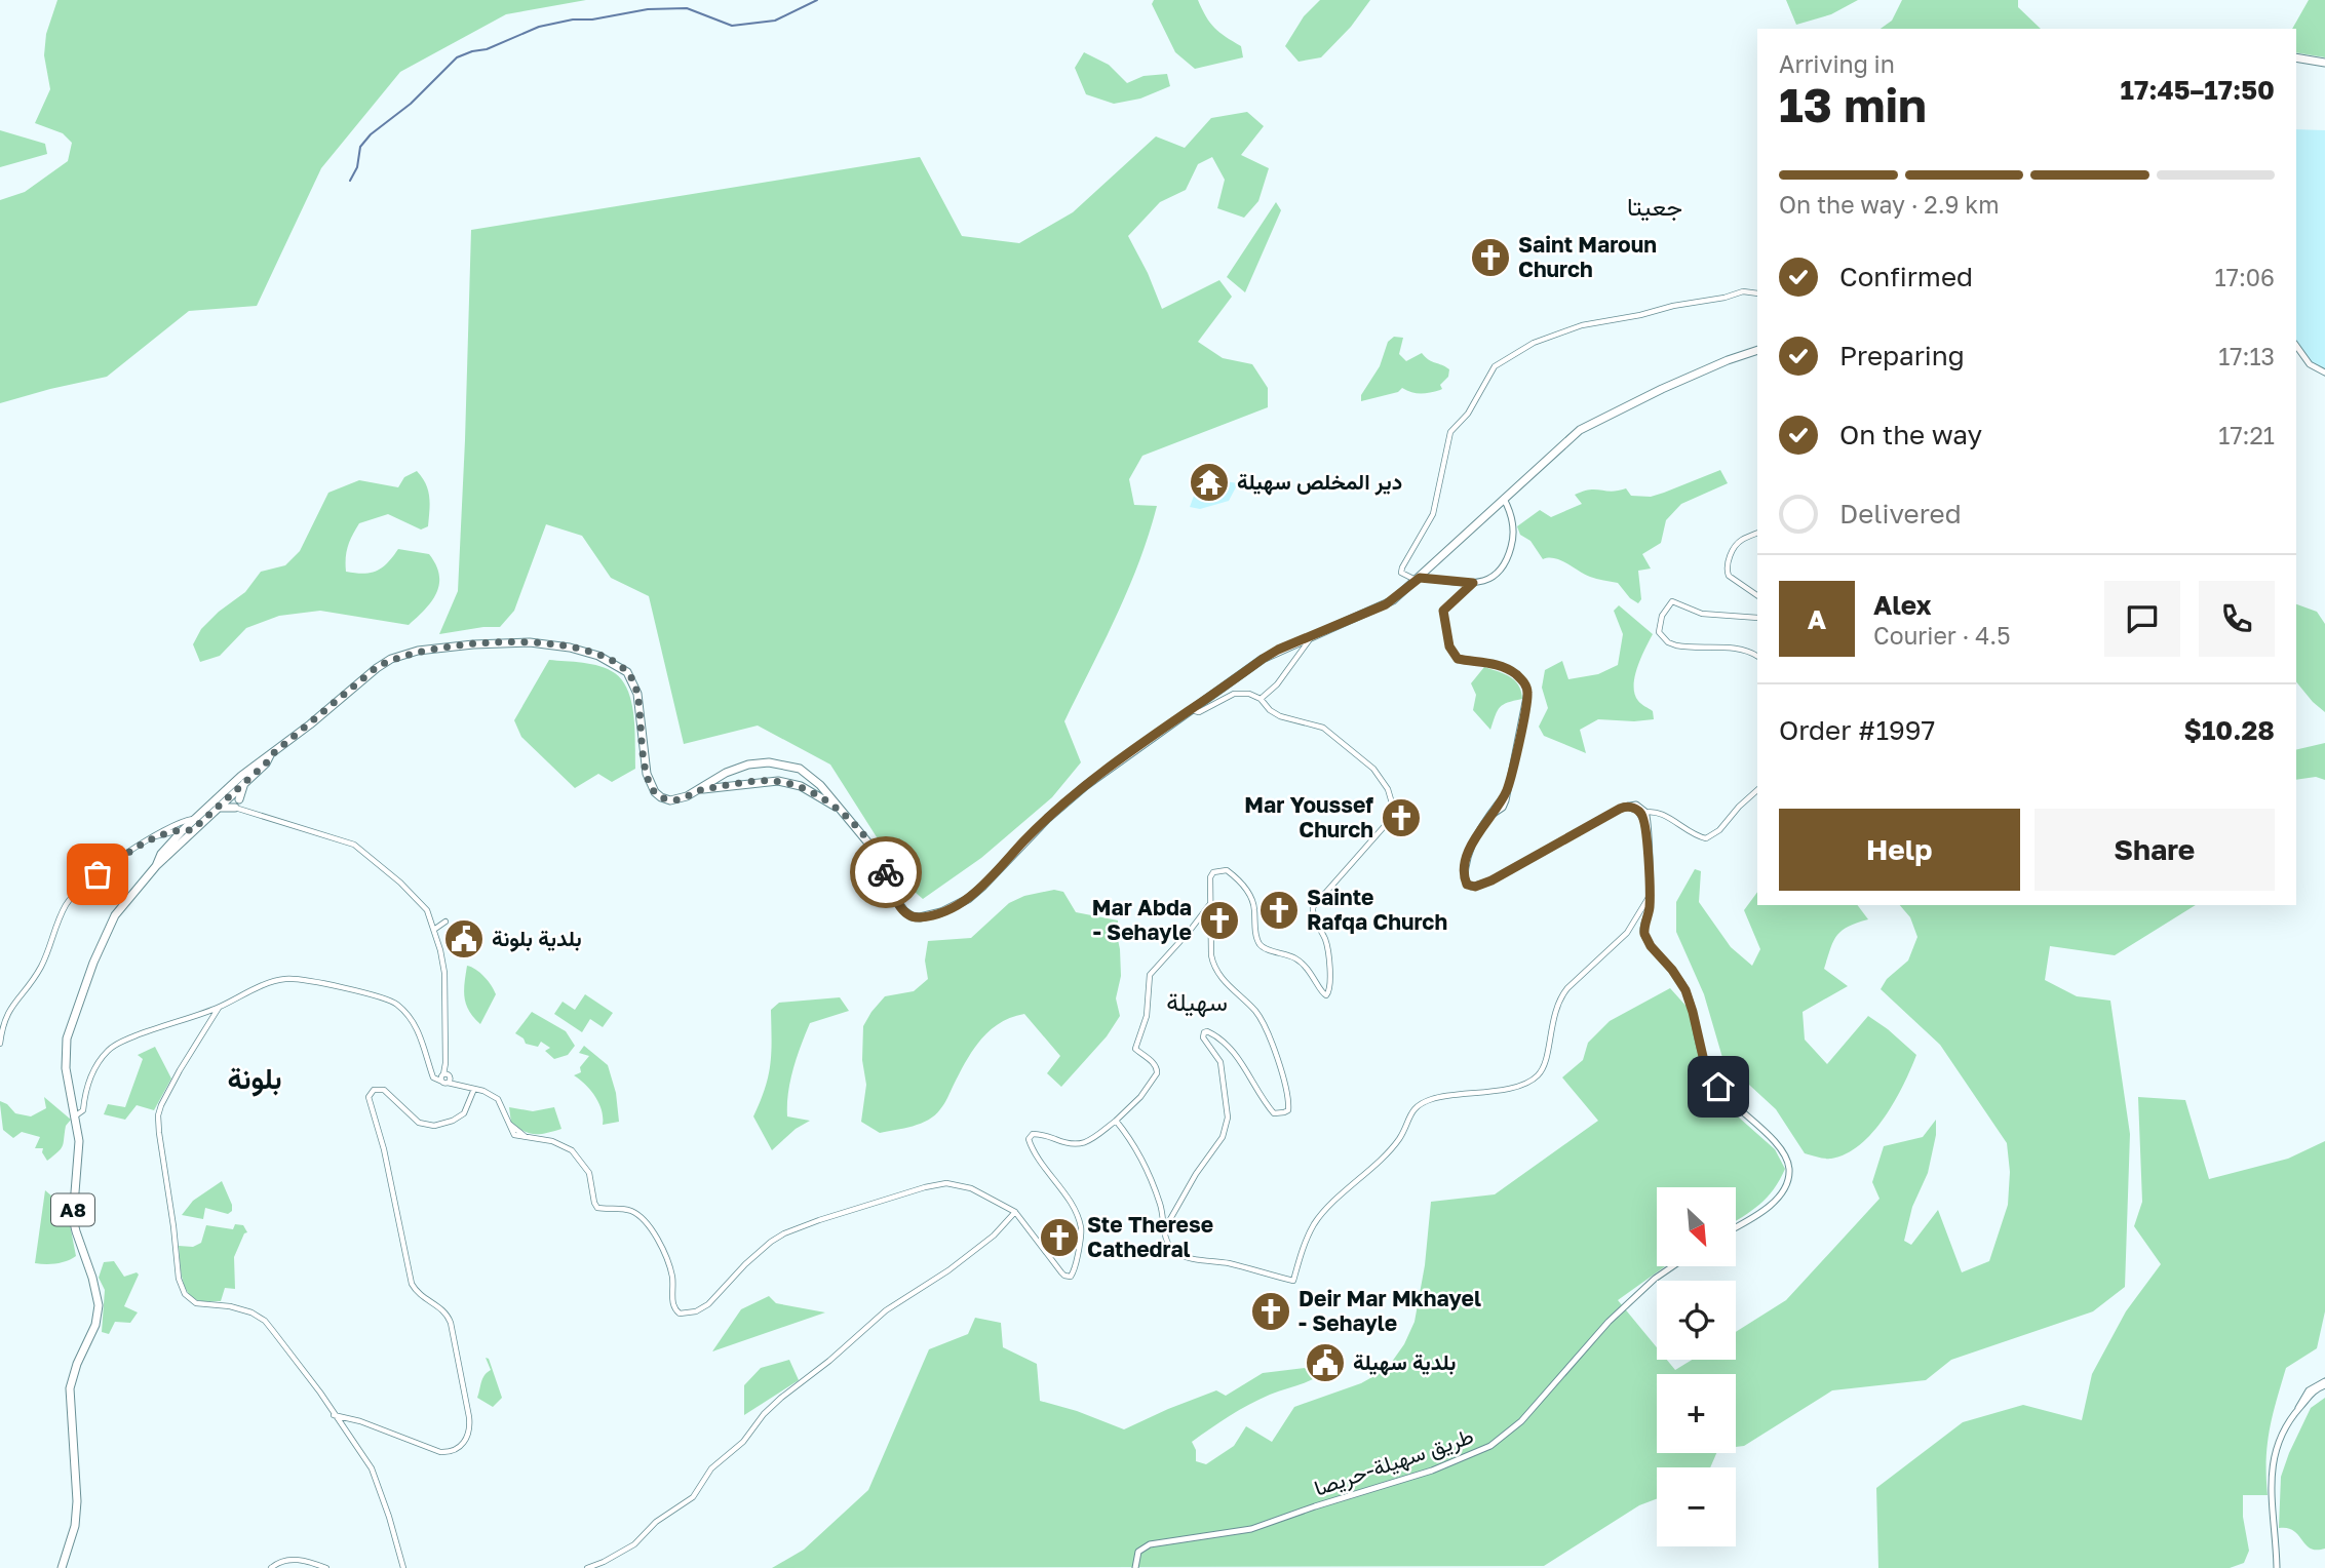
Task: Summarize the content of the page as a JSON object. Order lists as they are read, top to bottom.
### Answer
{
  "streets": {
    "highway": ["A8"],
    "main road": ["طريق سهيلة-حريصا"]
  },
  "districts": ["جعيتا", "سهيلة", "بلونة"],
  "places": {
    "church": [
      "Saint Maroun Church",
      "Mar Youssef Church",
      "Sainte Rafqa Church",
      "Mar Abda - Sehayle",
      "Ste Therese Cathedral",
      "Deir Mar Mkhayel - Sehayle"
    ],
    "temple": ["دير المخلص سهيلة"],
    "public building": ["بلدية بلونة", "بلدية سهيلة"]
  },
  "north": "bottom right",
  "page": {
    "heading": ["13 min", "Arriving in", "17:45–17:50"],
    "panel": [
      "Alex",
      "Courier · 4.5",
      "Order #1997",
      "$10.28"
    ],
    "bar": "On the way · 2.9 km",
    "list": [
      ["Confirmed", "17:06"],
      ["Preparing", "17:13"],
      ["On the way", "17:21"],
      "Delivered"
    ],
    "round": "A",
    "buttons": ["Help", "Share"],
    "map_buttons": ["+", "−"]
  }
}
